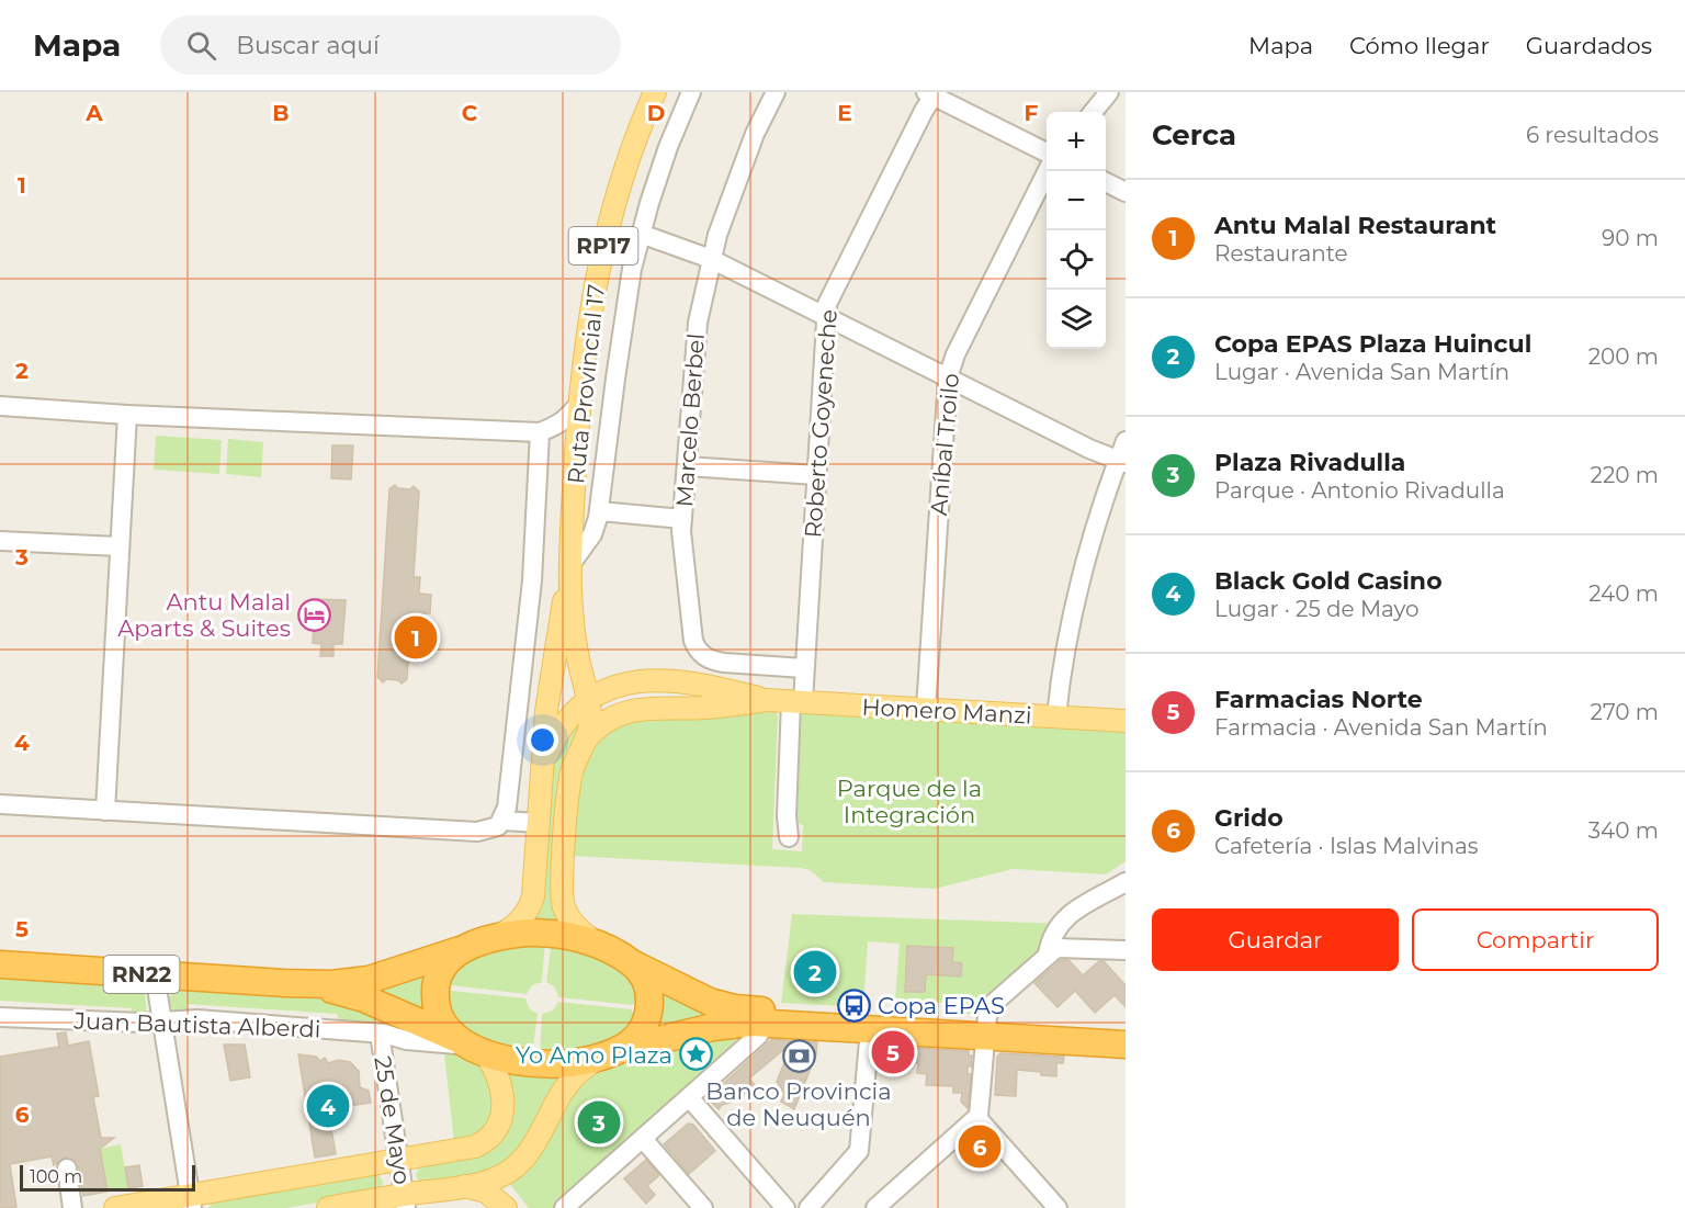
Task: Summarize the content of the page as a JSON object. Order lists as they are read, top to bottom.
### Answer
{
  "streets": {
    "highway": ["RN22"],
    "main road": ["RP17", "Ruta Provincial 17", "Homero Manzi"],
    "street": [
      "Marcelo Berbel",
      "Roberto Goyeneche",
      "Aníbal Troilo",
      "Juan Bautista Alberdi",
      "25 de Mayo"
    ]
  },
  "crossings": [
    ["Ruta Provincial 17", "Homero Manzi"],
    ["Ruta Provincial 17", "RN22"],
    ["Ruta Provincial 17", "Juan Bautista Alberdi"],
    ["Marcelo Berbel", "Roberto Goyeneche"],
    ["Roberto Goyeneche", "Homero Manzi"],
    ["Aníbal Troilo", "Homero Manzi"],
    ["RN22", "Juan Bautista Alberdi"],
    ["Juan Bautista Alberdi", "25 de Mayo"]
  ],
  "parks": ["Parque de la Integración"],
  "places": {
    "hotel": ["Antu Malal Aparts & Suites"],
    "bus stop": ["Copa EPAS"],
    "place": ["Yo Amo Plaza"],
    "bank": ["Banco Provincia de Neuquén"]
  },
  "scale_bar": "100 m",
  "page": {
    "header": "Mapa",
    "search": "Buscar aquí",
    "nav": ["Mapa", "Cómo llegar", "Guardados"],
    "heading": ["Cerca", "6 resultados"],
    "map_buttons": ["+", "−"],
    "list": [
      {
        "mark": "1",
        "name": "Antu Malal Restaurant",
        "note": "Restaurante",
        "value": "90 m"
      },
      {
        "mark": "2",
        "name": "Copa EPAS Plaza Huincul",
        "note": "Lugar · Avenida San Martín",
        "value": "200 m"
      },
      {
        "mark": "3",
        "name": "Plaza Rivadulla",
        "note": "Parque · Antonio Rivadulla",
        "value": "220 m"
      },
      {
        "mark": "4",
        "name": "Black Gold Casino",
        "note": "Lugar · 25 de Mayo",
        "value": "240 m"
      },
      {
        "mark": "5",
        "name": "Farmacias Norte",
        "note": "Farmacia · Avenida San Martín",
        "value": "270 m"
      },
      {
        "mark": "6",
        "name": "Grido",
        "note": "Cafetería · Islas Malvinas",
        "value": "340 m"
      }
    ],
    "pins": [
      "1",
      "2",
      "5",
      "4",
      "3",
      "6"
    ],
    "buttons": ["Guardar", "Compartir"],
    "scale": "100 m"
  },
  "grid": {
    "columns": [
      "A",
      "B",
      "C",
      "D",
      "E",
      "F"
    ],
    "rows": [
      "1",
      "2",
      "3",
      "4",
      "5",
      "6"
    ]
  }
}
